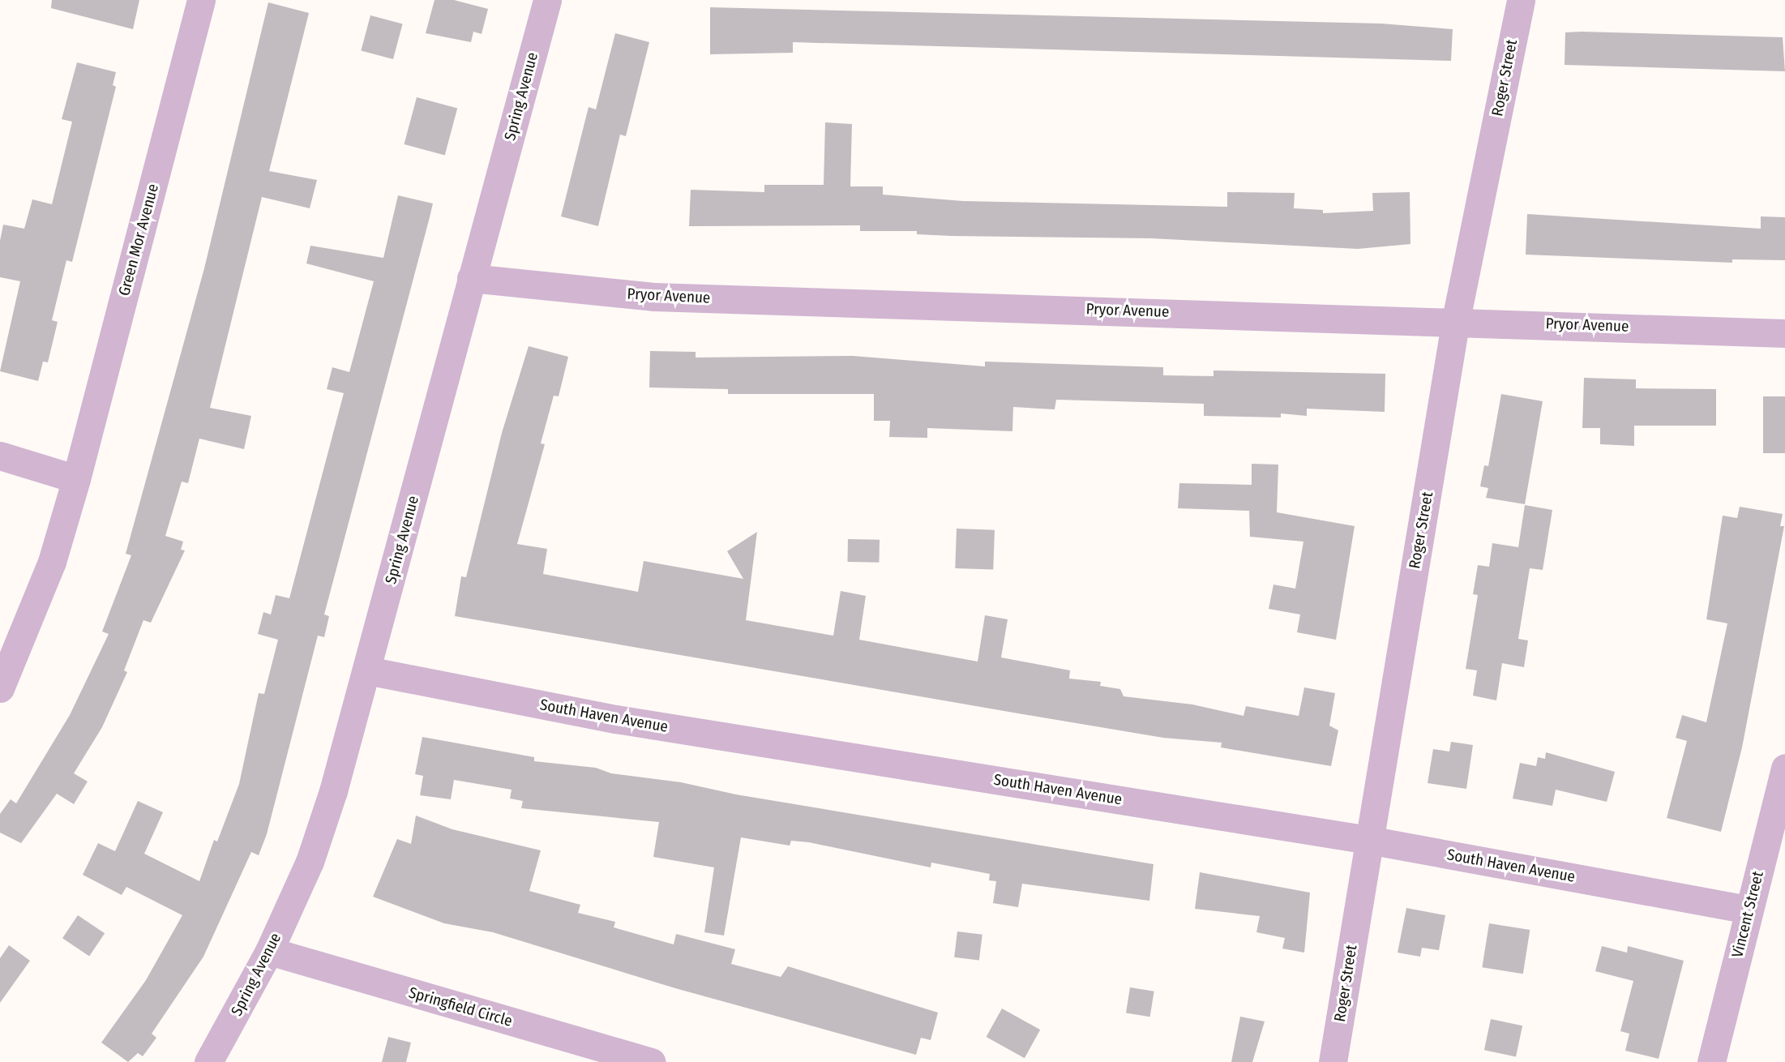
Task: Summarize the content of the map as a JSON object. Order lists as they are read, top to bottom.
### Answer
{
  "streets": {
    "street": [
      "Roger Street",
      "Spring Avenue",
      "Green Mor Avenue",
      "Pryor Avenue",
      "South Haven Avenue",
      "Vincent Street",
      "Springfield Circle"
    ]
  },
  "crossings": [
    ["Roger Street", "Pryor Avenue"],
    ["Roger Street", "South Haven Avenue"],
    ["Spring Avenue", "Pryor Avenue"],
    ["Spring Avenue", "South Haven Avenue"],
    ["Spring Avenue", "Springfield Circle"],
    ["South Haven Avenue", "Vincent Street"]
  ]
}
